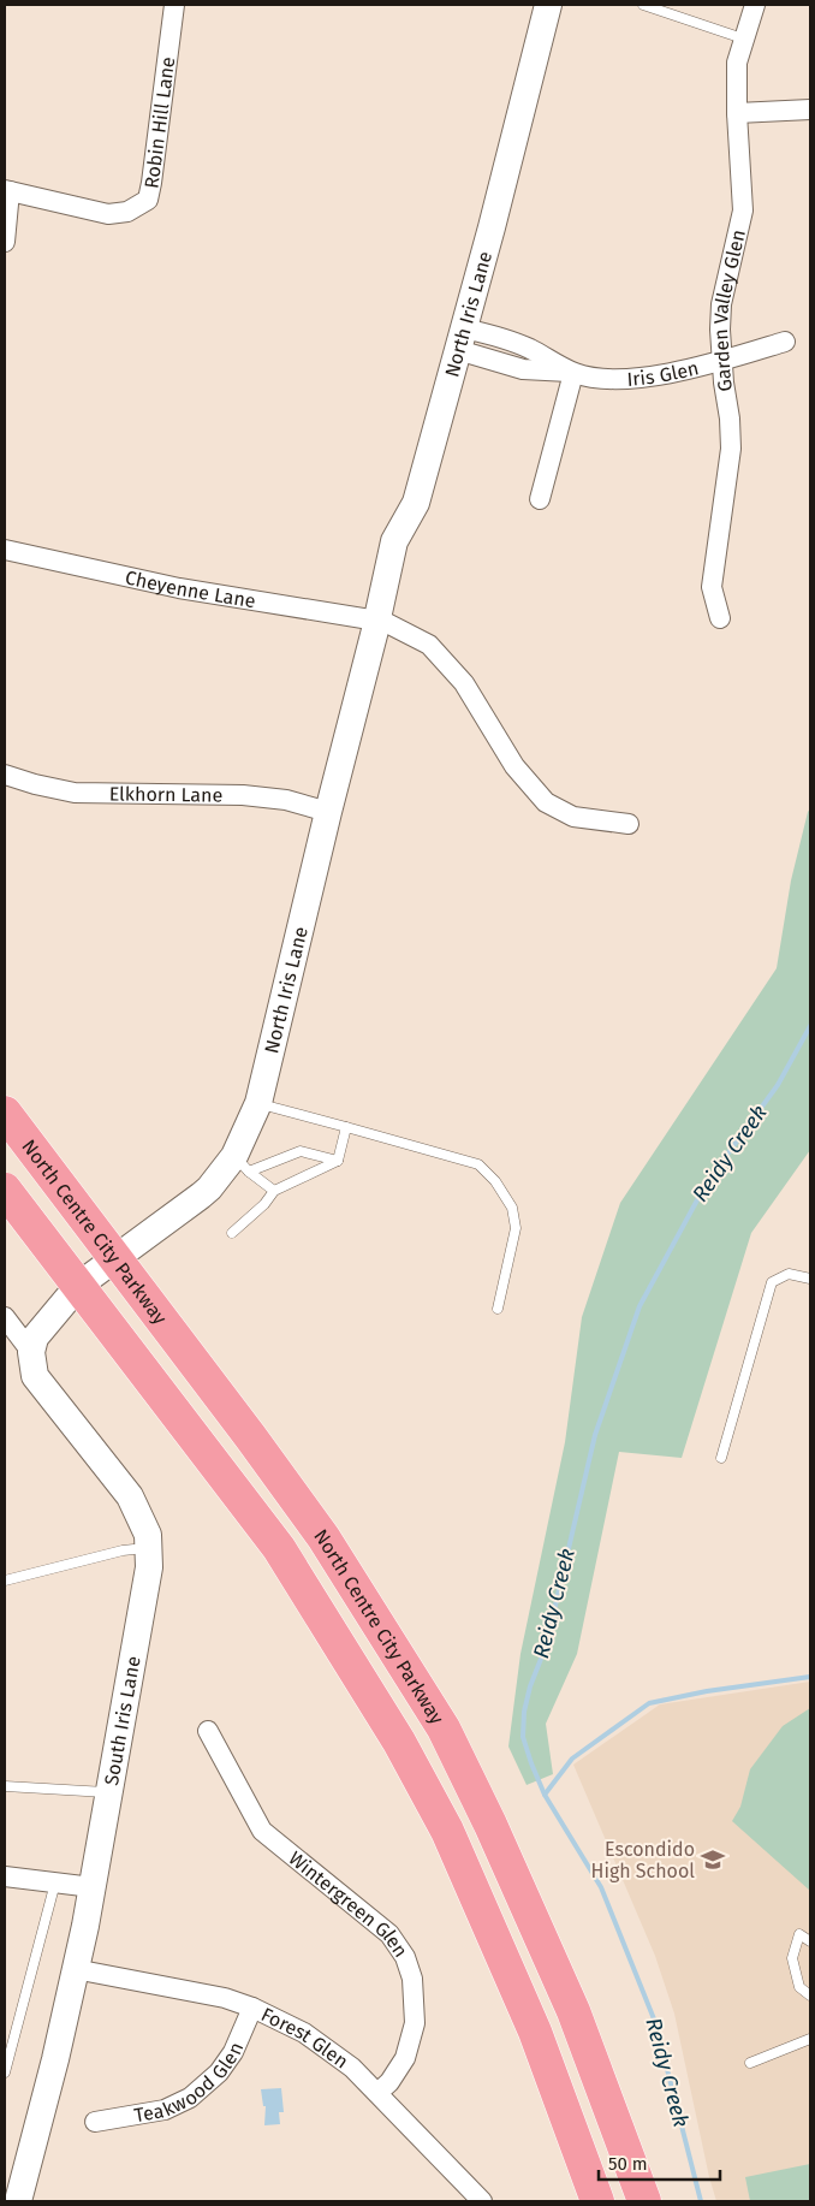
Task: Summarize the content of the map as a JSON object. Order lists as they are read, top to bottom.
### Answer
{
  "streets": {
    "highway": ["North Centre City Parkway"],
    "street": [
      "Robin Hill Lane",
      "Garden Valley Glen",
      "North Iris Lane",
      "Iris Glen",
      "Cheyenne Lane",
      "Elkhorn Lane",
      "South Iris Lane",
      "Wintergreen Glen",
      "Forest Glen",
      "Teakwood Glen"
    ]
  },
  "crossings": [
    ["Garden Valley Glen", "Iris Glen"],
    ["North Iris Lane", "Iris Glen"],
    ["North Iris Lane", "Cheyenne Lane"],
    ["North Iris Lane", "Elkhorn Lane"],
    ["North Iris Lane", "North Centre City Parkway"],
    ["South Iris Lane", "Forest Glen"],
    ["Wintergreen Glen", "Forest Glen"],
    ["Forest Glen", "Teakwood Glen"]
  ],
  "water": ["Reidy Creek"],
  "places": {
    "school or university": ["Escondido High School"]
  },
  "scale_bar": "50 m"
}
